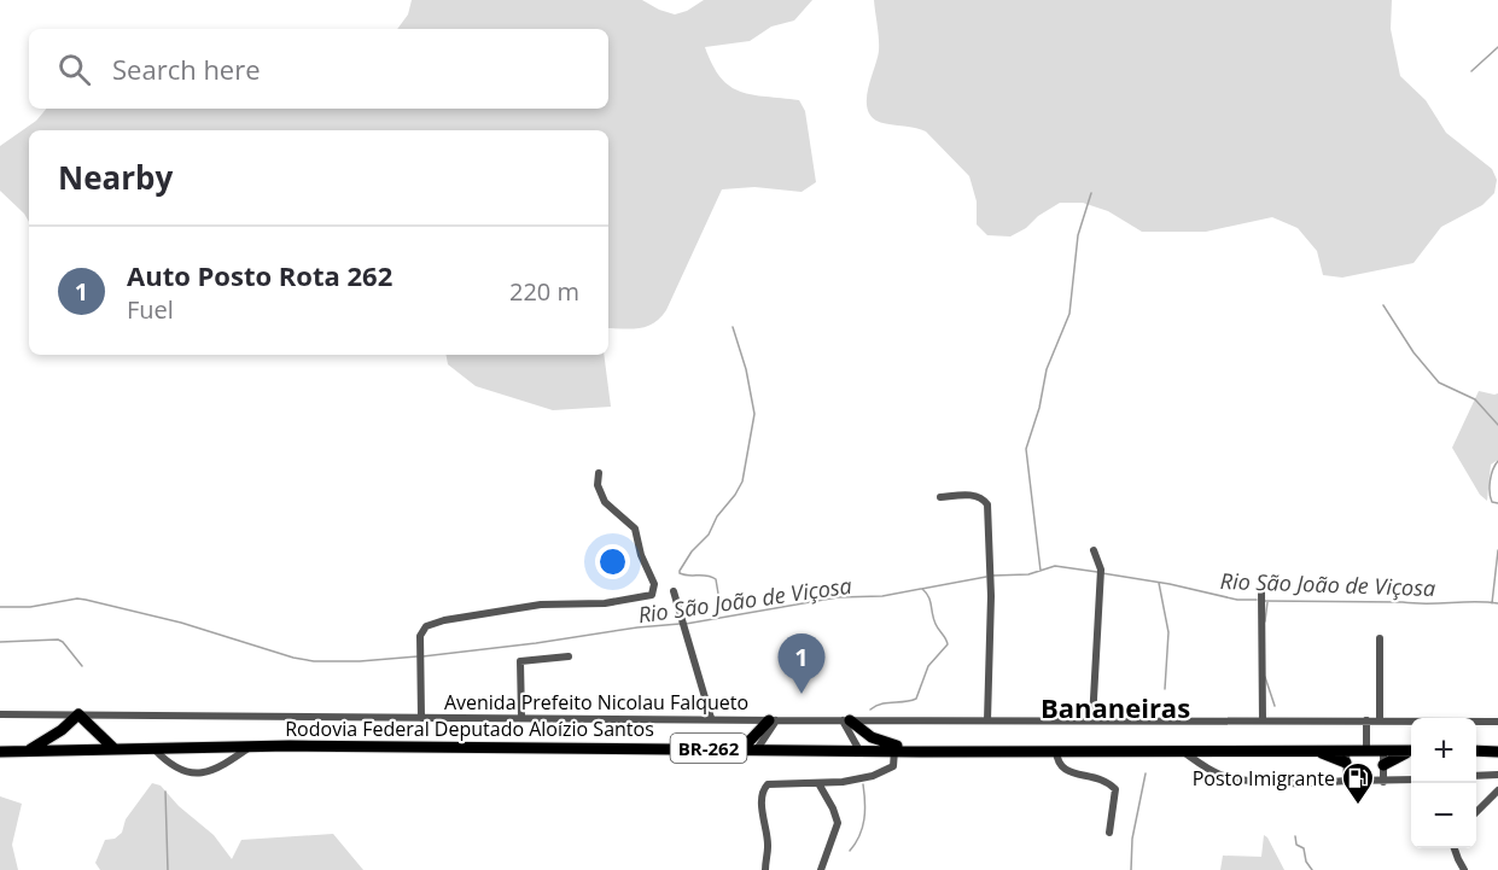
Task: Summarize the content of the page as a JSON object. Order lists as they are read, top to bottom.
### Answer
{
  "streets": {
    "highway": ["Rodovia Federal Deputado Aloízio Santos", "BR-262"],
    "street": ["Avenida Prefeito Nicolau Falqueto"]
  },
  "districts": ["Bananeiras"],
  "water": ["Rio São João de Viçosa"],
  "places": {
    "fuel station": ["Posto Imigrante"]
  },
  "page": {
    "search": "Search here",
    "heading": "Nearby",
    "list": [
      {
        "mark": "1",
        "name": "Auto Posto Rota 262",
        "note": "Fuel",
        "value": "220 m"
      }
    ],
    "pins": "1",
    "map_buttons": ["+", "−"]
  }
}
